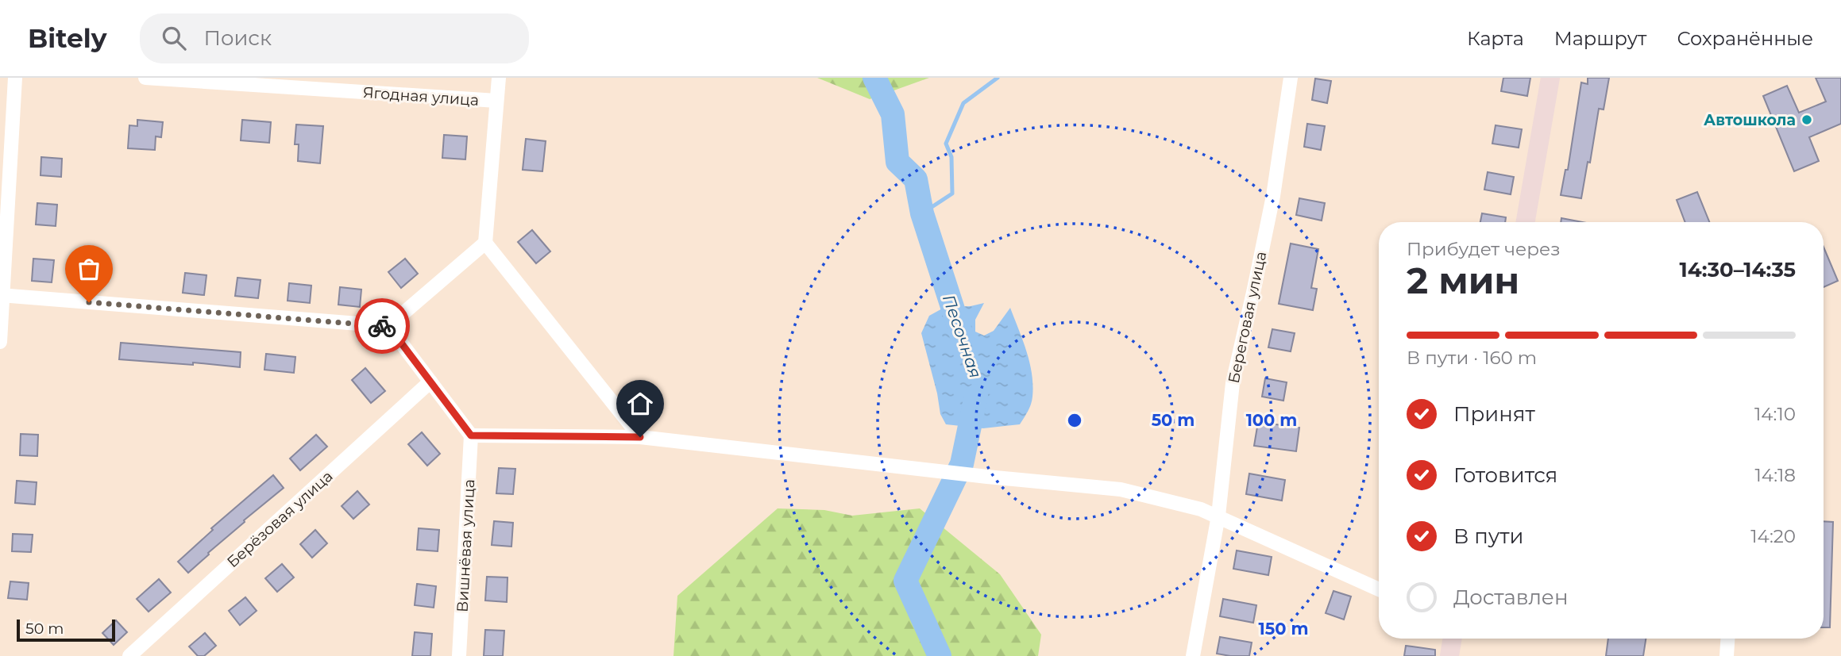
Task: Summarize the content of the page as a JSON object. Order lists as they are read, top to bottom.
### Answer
{
  "streets": {
    "street": [
      "Ягодная улица",
      "Береговая улица",
      "Берёзовая улица",
      "Вишнёвая улица"
    ]
  },
  "water": ["Песочная"],
  "places": ["Автошкола"],
  "scale_bar": "50 m",
  "page": {
    "header": "Bitely",
    "search": "Поиск",
    "nav": ["Карта", "Маршрут", "Сохранённые"],
    "heading": ["2 мин", "Прибудет через", "14:30–14:35"],
    "bar": "В пути · 160 m",
    "list": [
      ["Принят", "14:10"],
      ["Готовится", "14:18"],
      ["В пути", "14:20"],
      "Доставлен"
    ],
    "scale": "50 m"
  },
  "rings": ["50 m", "100 m", "150 m"]
}
